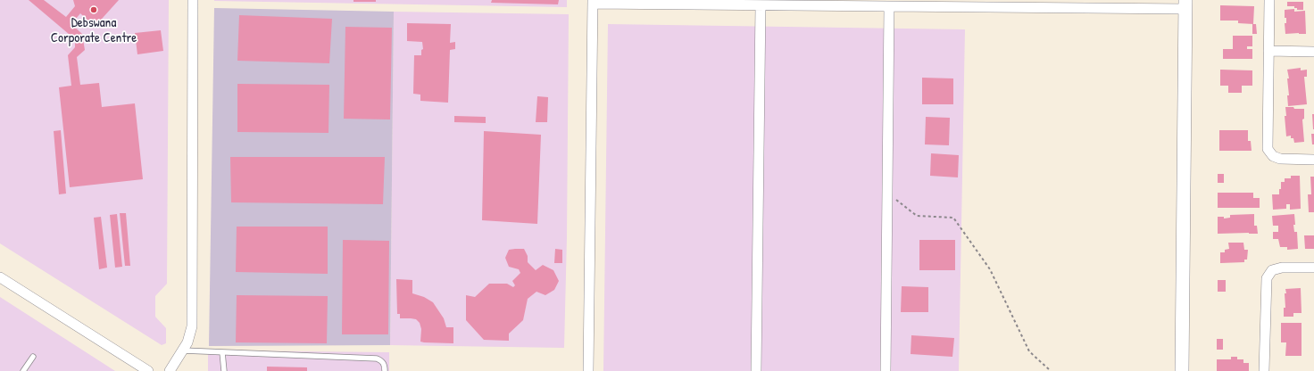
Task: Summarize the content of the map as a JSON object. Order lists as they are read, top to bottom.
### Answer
{
  "places": ["Debswana Corporate Centre"]
}
